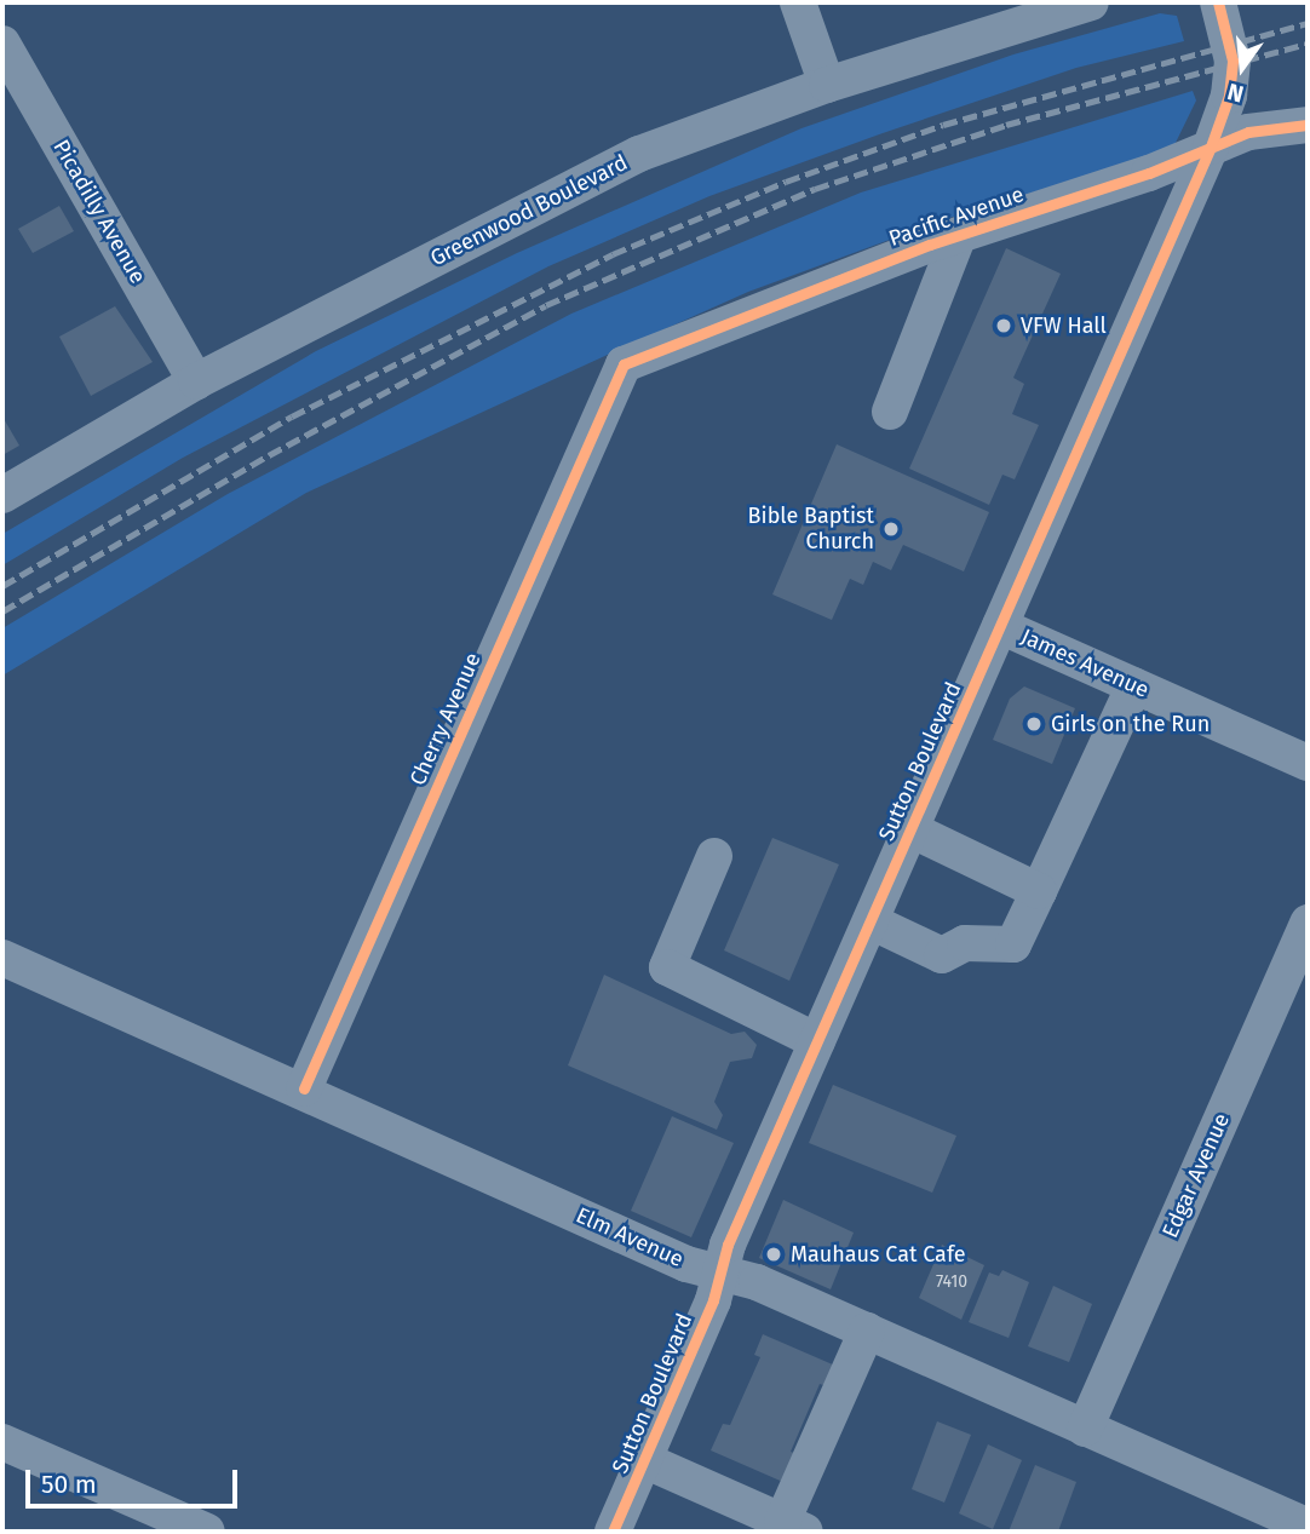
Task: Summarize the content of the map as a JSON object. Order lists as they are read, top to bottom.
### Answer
{
  "streets": {
    "street": [
      "Greenwood Boulevard",
      "Picadilly Avenue",
      "Pacific Avenue",
      "James Avenue",
      "Cherry Avenue",
      "Sutton Boulevard",
      "Edgar Avenue",
      "Elm Avenue"
    ]
  },
  "crossings": [
    ["Greenwood Boulevard", "Picadilly Avenue"],
    ["Pacific Avenue", "Cherry Avenue"],
    ["Pacific Avenue", "Sutton Boulevard"],
    ["James Avenue", "Sutton Boulevard"],
    ["Cherry Avenue", "Elm Avenue"],
    ["Sutton Boulevard", "Elm Avenue"],
    ["Edgar Avenue", "Elm Avenue"]
  ],
  "places": [
    "VFW Hall",
    "Bible Baptist Church",
    "Girls on the Run",
    "Mauhaus Cat Cafe"
  ],
  "house_numbers": ["7410"],
  "scale_bar": "50 m",
  "north": "bottom"
}
